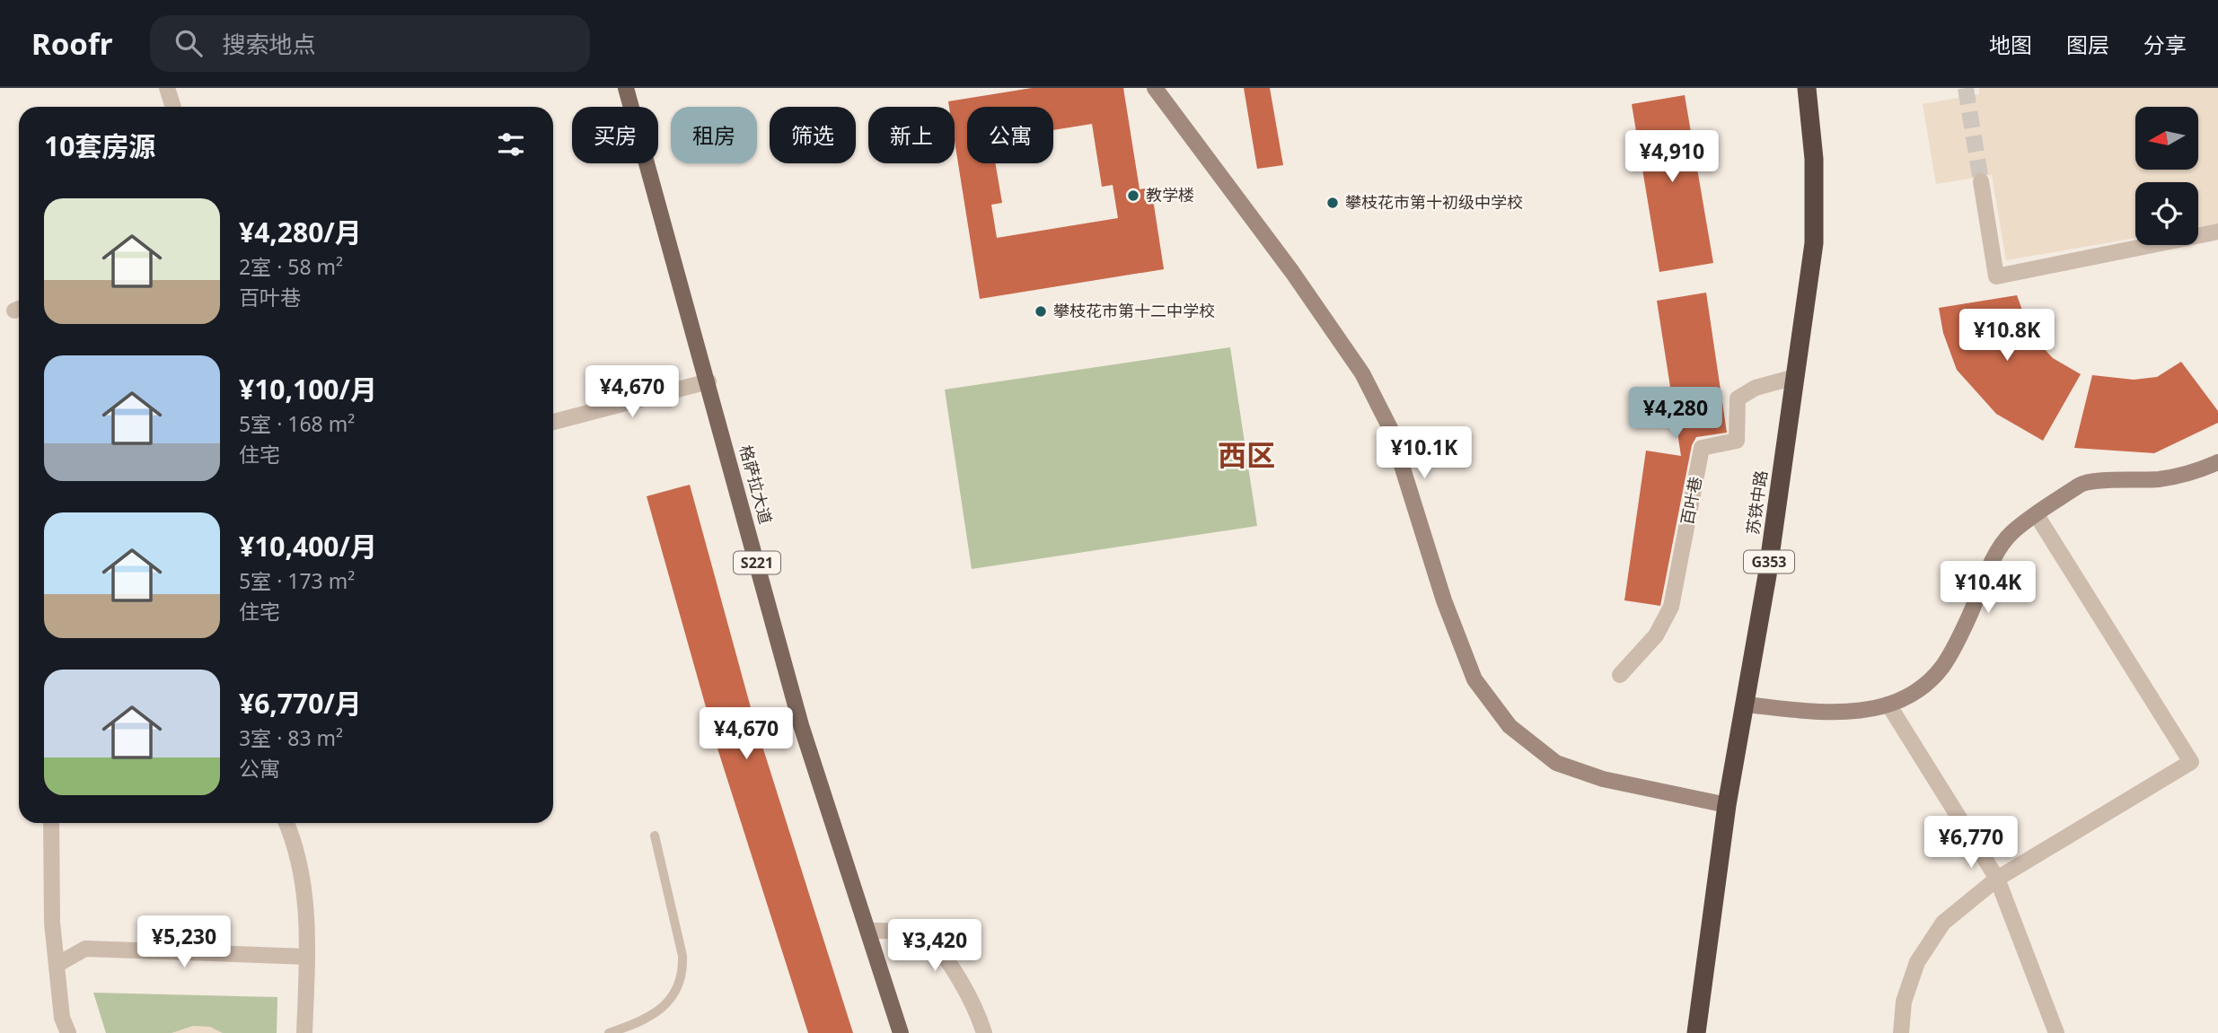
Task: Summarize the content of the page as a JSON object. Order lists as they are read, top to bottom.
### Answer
{
  "streets": {
    "highway": ["苏铁中路", "G353"],
    "main road": ["格萨拉大道", "S221"],
    "street": ["百叶巷"]
  },
  "crossings": [
    ["百叶巷", "苏铁中路"]
  ],
  "districts": ["西区"],
  "places": ["教学楼", "攀枝花市第十初级中学校", "攀枝花市第十二中学校"],
  "north": "left",
  "page": {
    "header": "Roofr",
    "search": "搜索地点",
    "nav": ["地图", "图层", "分享"],
    "chip": [
      "买房",
      "租房",
      "筛选",
      "新上",
      "公寓"
    ],
    "heading": "10套房源",
    "price": [
      "¥4,910",
      "¥10.8K",
      "¥4,670",
      "¥4,280",
      "¥10.1K",
      "¥10.4K",
      "¥4,670",
      "¥6,770",
      "¥5,230",
      "¥3,420"
    ],
    "list": [
      {
        "name": "¥4,280/月",
        "note": "2室 · 58 m² · 百叶巷"
      },
      {
        "name": "¥10,100/月",
        "note": "5室 · 168 m² · 住宅"
      },
      {
        "name": "¥10,400/月",
        "note": "5室 · 173 m² · 住宅"
      },
      {
        "name": "¥6,770/月",
        "note": "3室 · 83 m² · 公寓"
      }
    ]
  }
}
